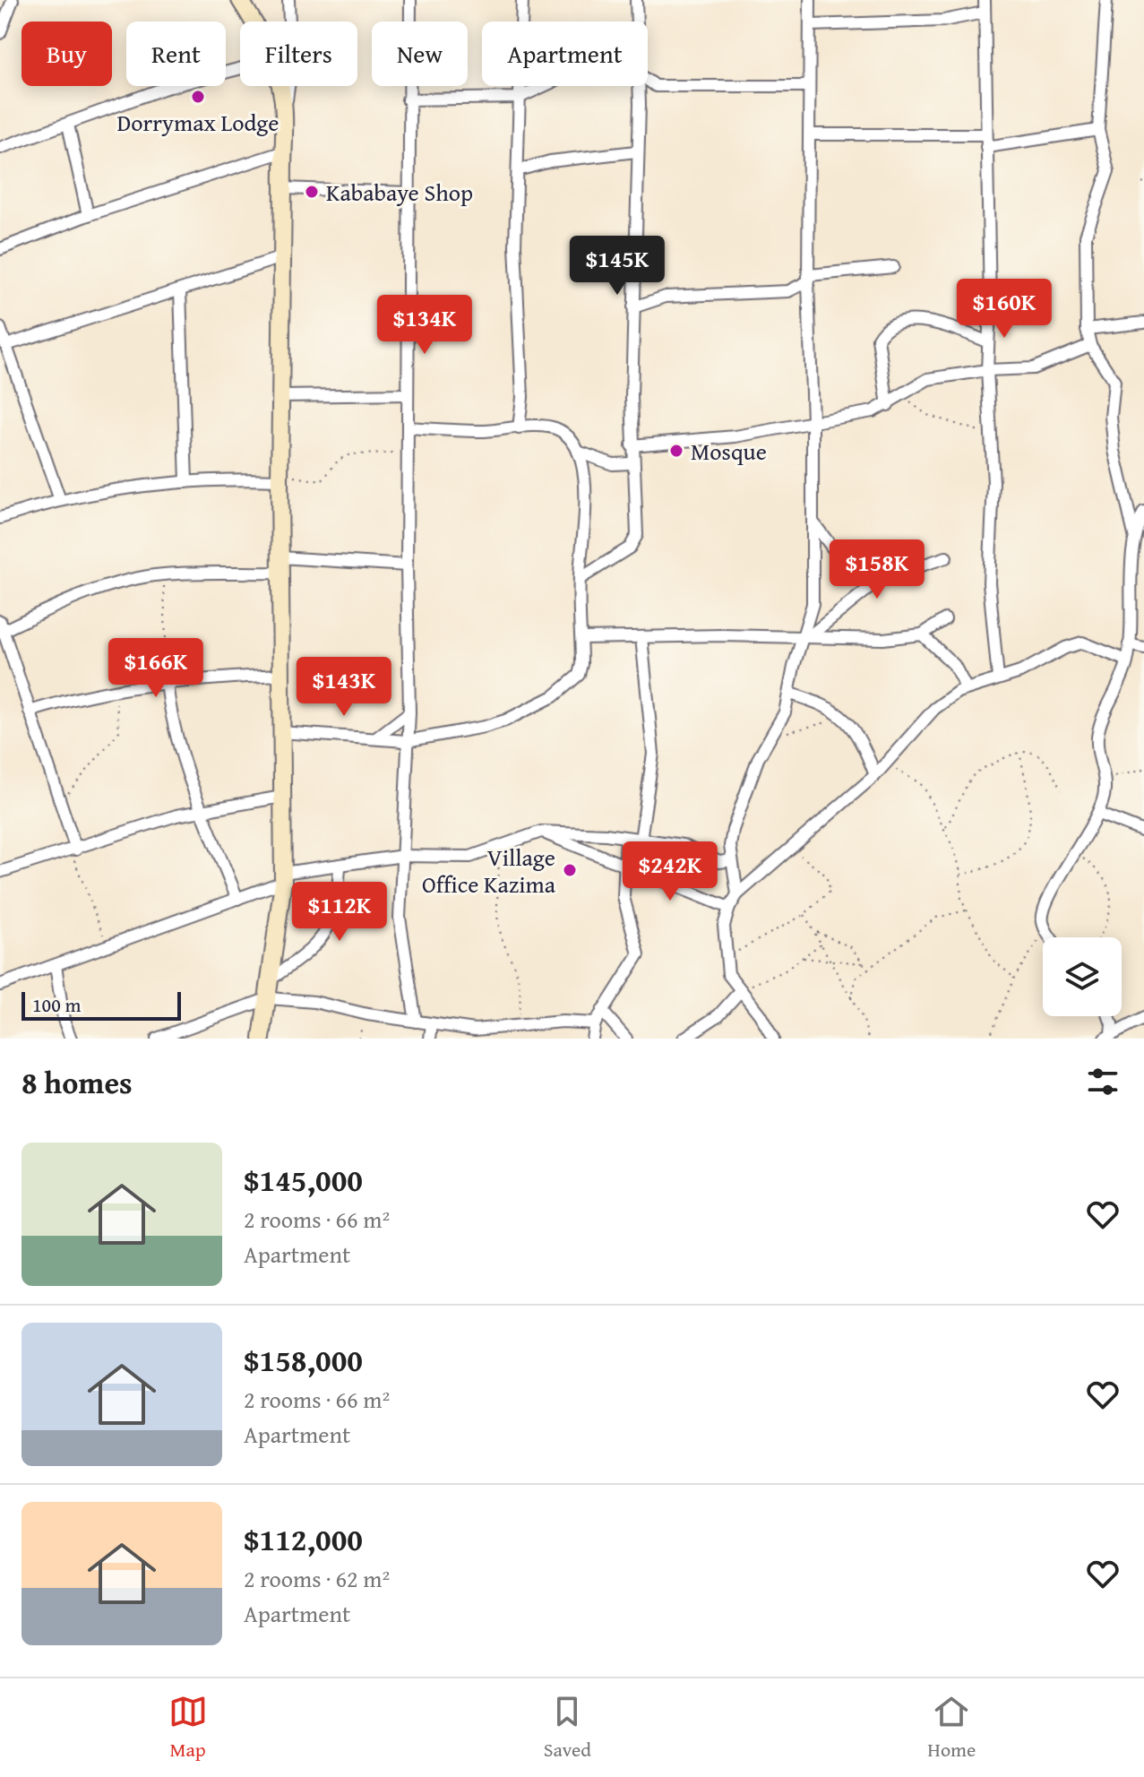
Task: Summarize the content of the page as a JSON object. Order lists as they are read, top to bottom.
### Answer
{
  "places": [
    "Dorrymax Lodge",
    "Kababaye Shop",
    "Mosque",
    "Village Office Kazima"
  ],
  "scale_bar": "100 m",
  "page": {
    "chip": [
      "Buy",
      "Rent",
      "Filters",
      "New",
      "Apartment"
    ],
    "price": [
      "$145K",
      "$160K",
      "$134K",
      "$158K",
      "$166K",
      "$143K",
      "$242K",
      "$112K"
    ],
    "scale": "100 m",
    "heading": "8 homes",
    "list": [
      {
        "name": "$145,000",
        "note": "2 rooms · 66 m² · Apartment"
      },
      {
        "name": "$158,000",
        "note": "2 rooms · 66 m² · Apartment"
      },
      {
        "name": "$112,000",
        "note": "2 rooms · 62 m² · Apartment"
      }
    ],
    "tabs": ["Map", "Saved", "Home"]
  }
}
